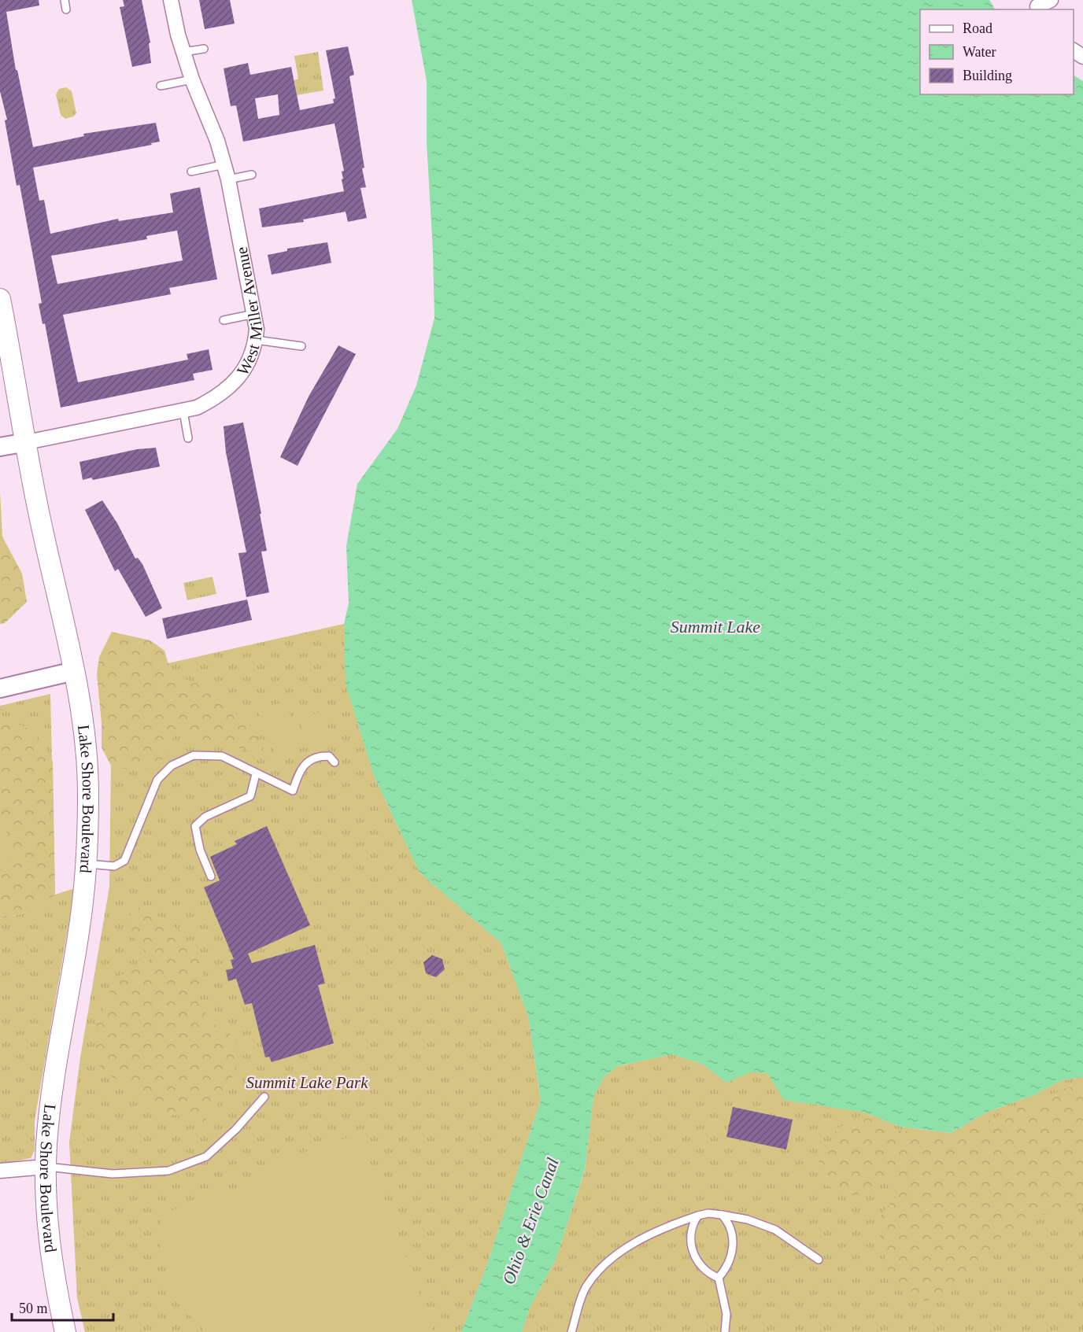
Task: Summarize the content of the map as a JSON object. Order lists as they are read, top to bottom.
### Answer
{
  "streets": {
    "main road": ["Lake Shore Boulevard"],
    "street": ["West Miller Avenue"]
  },
  "crossings": [
    ["West Miller Avenue", "Lake Shore Boulevard"]
  ],
  "water": ["Summit Lake", "Ohio & Erie Canal"],
  "parks": ["Summit Lake Park"],
  "legend": ["Road", "Water", "Building"],
  "scale_bar": "50 m"
}
